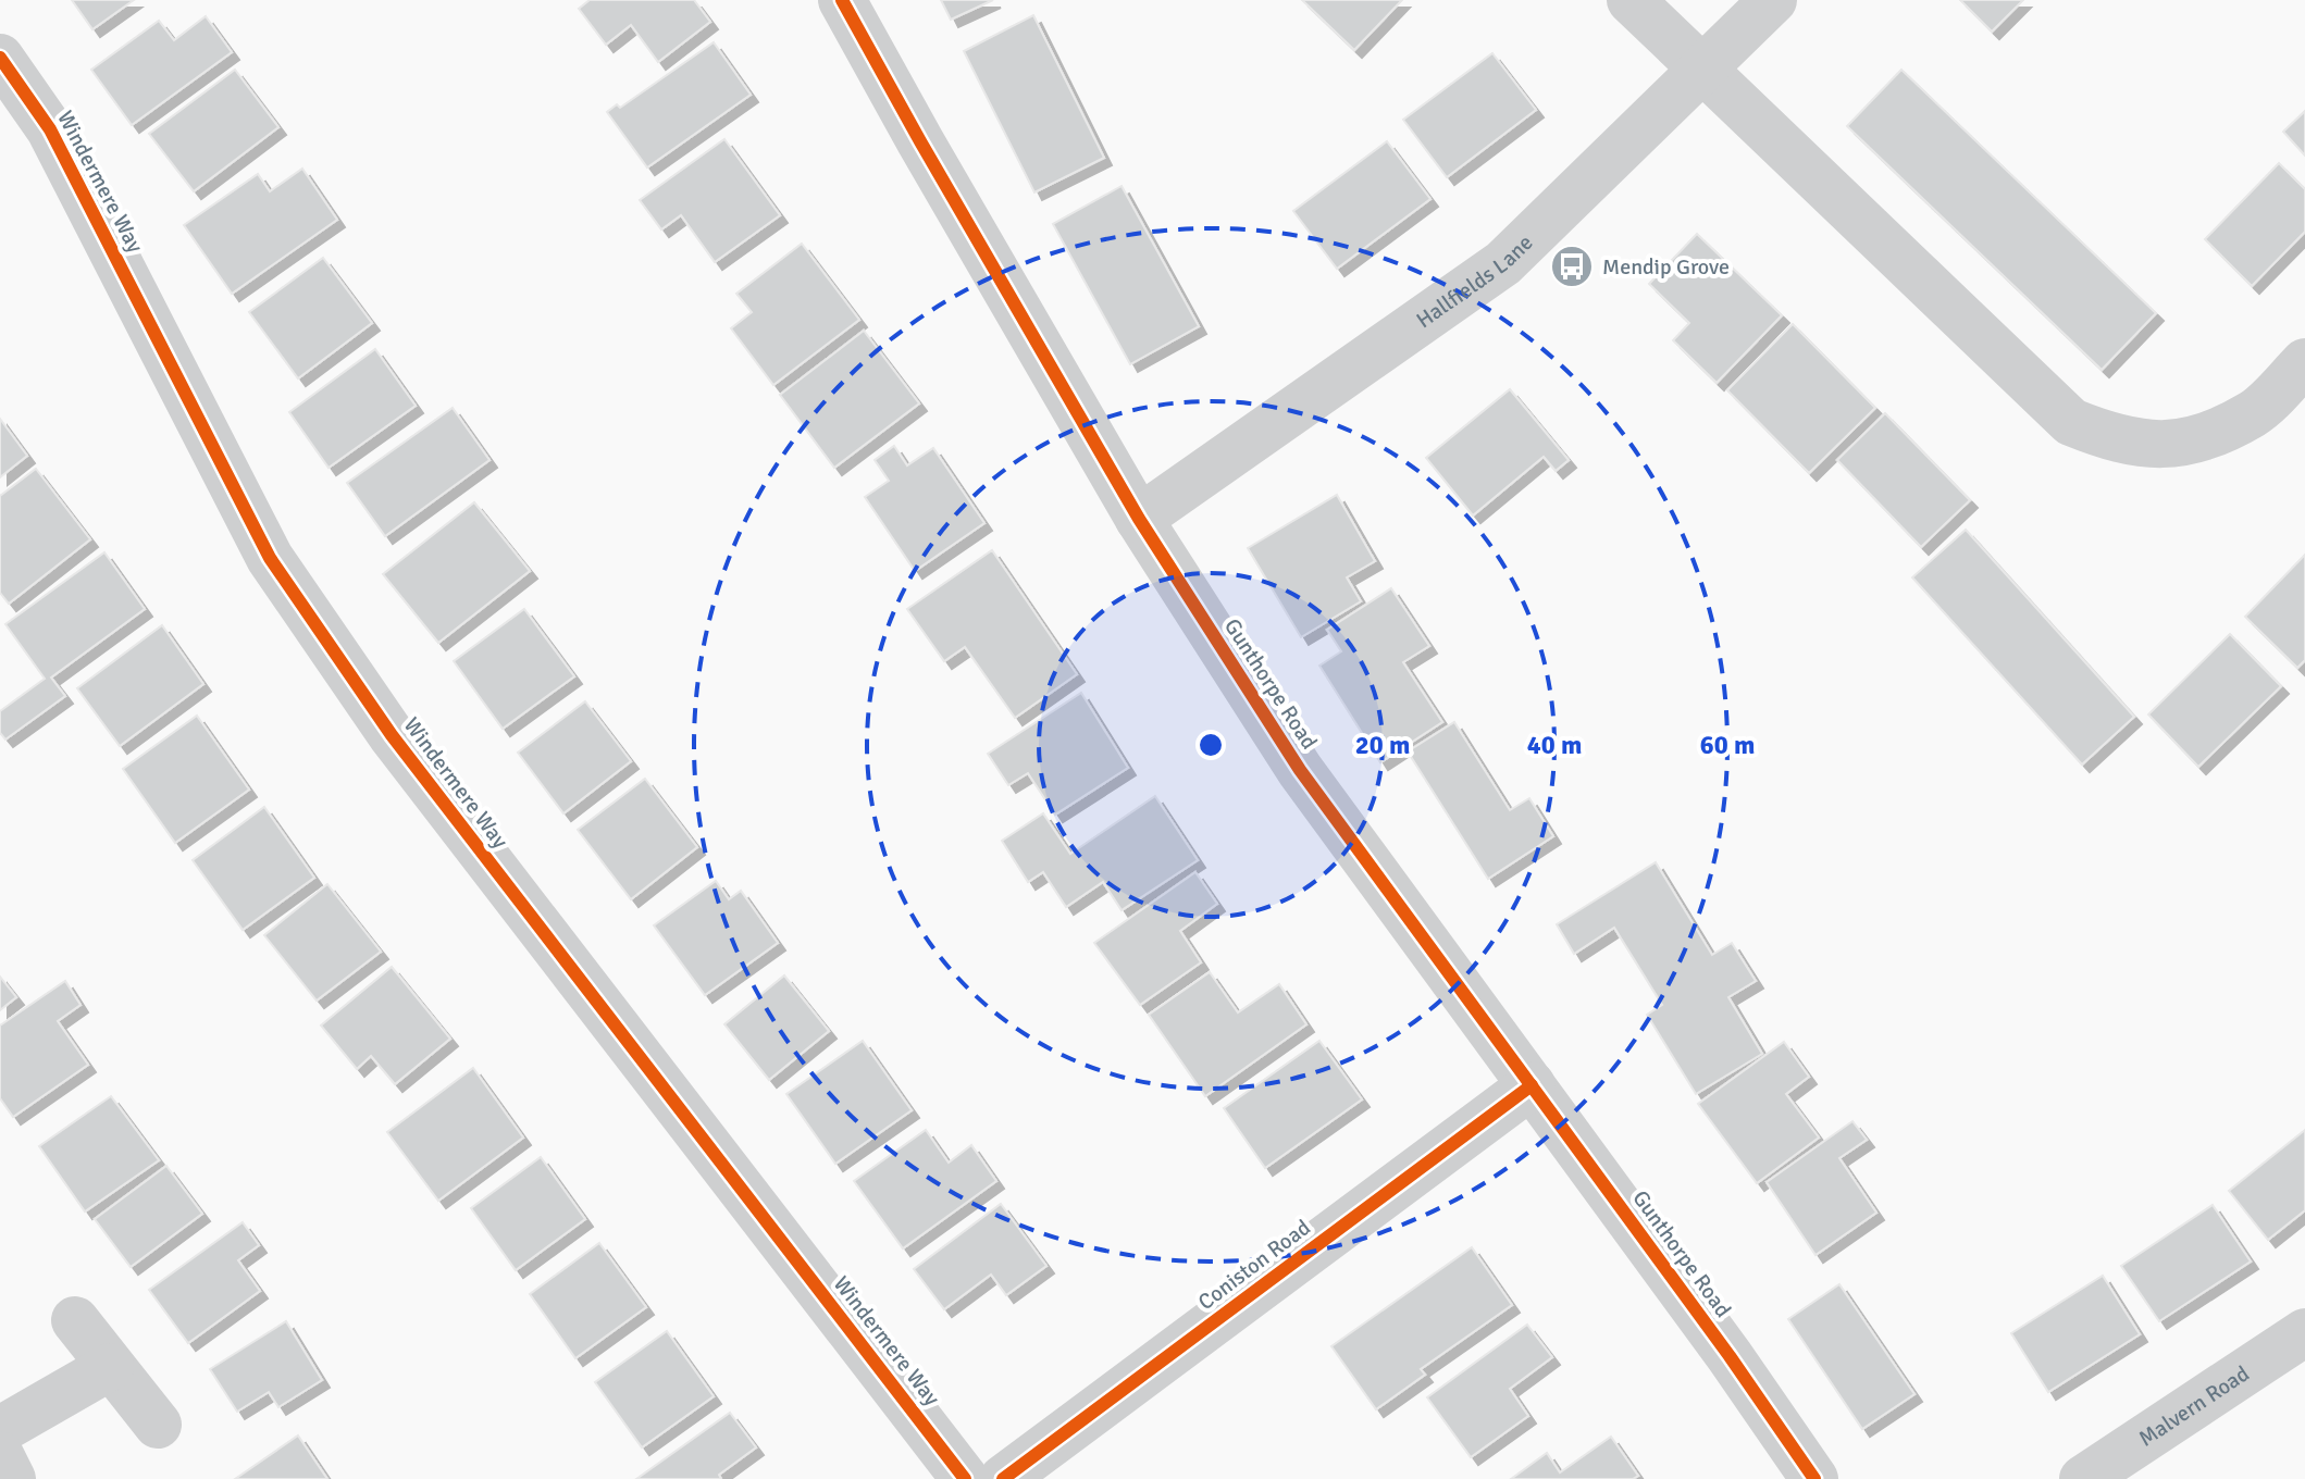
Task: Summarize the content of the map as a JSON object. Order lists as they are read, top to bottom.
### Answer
{
  "streets": {
    "street": [
      "Windermere Way",
      "Hallfields Lane",
      "Gunthorpe Road",
      "Coniston Road",
      "Malvern Road"
    ]
  },
  "crossings": [
    ["Hallfields Lane", "Gunthorpe Road"],
    ["Gunthorpe Road", "Coniston Road"]
  ],
  "places": {
    "bus stop": ["Mendip Grove"]
  },
  "rings": ["20 m", "40 m", "60 m"]
}
